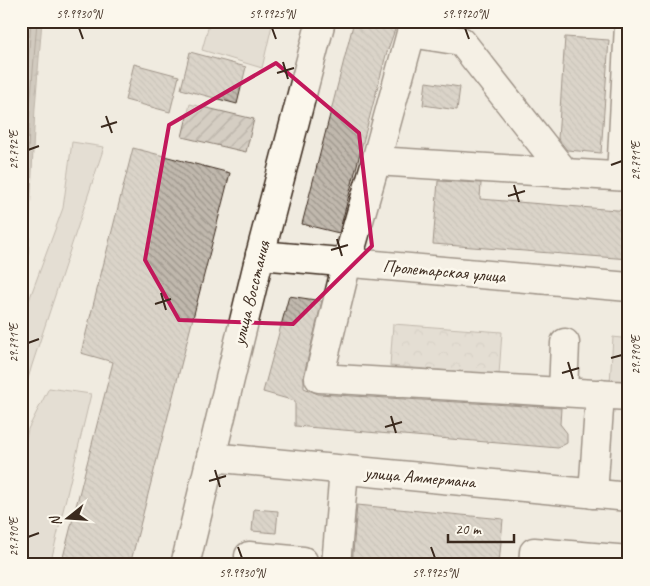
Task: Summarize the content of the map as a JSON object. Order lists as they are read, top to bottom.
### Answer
{
  "streets": {
    "street": ["Пролетарская улица", "улица Восстания", "улица Аммермана"]
  },
  "crossings": [
    ["Пролетарская улица", "улица Восстания"],
    ["улица Восстания", "улица Аммермана"]
  ],
  "scale_bar": "20 m",
  "north": "left",
  "coordinates": [
    "59.9930°N",
    "59.9925°N",
    "59.9920°N",
    "29.792°E",
    "29.791°E",
    "29.790°E"
  ]
}
